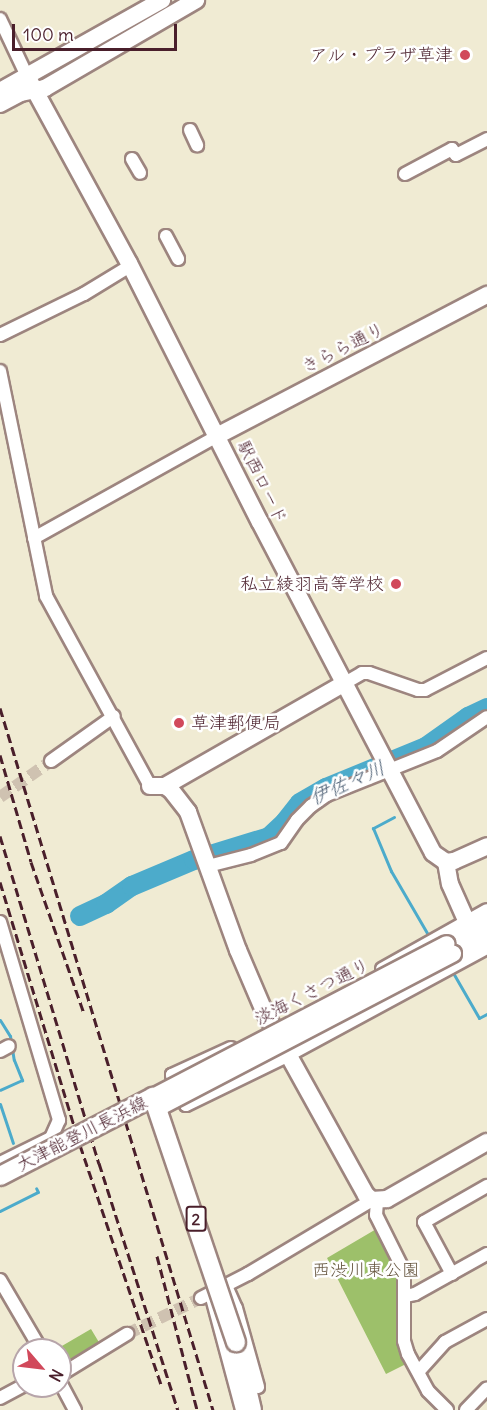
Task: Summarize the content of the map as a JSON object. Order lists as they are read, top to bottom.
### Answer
{
  "streets": {
    "main road": ["大津能登川長浜線", "2"],
    "street": ["きらら通り", "駅西ロード", "淡海くさつ通り"]
  },
  "crossings": [
    ["きらら通り", "駅西ロード"],
    ["淡海くさつ通り", "大津能登川長浜線"]
  ],
  "water": ["伊佐々川"],
  "parks": ["西渋川東公園"],
  "places": ["アル・プラザ草津", "私立綾羽高等学校", "草津郵便局"],
  "scale_bar": "100 m",
  "north": "bottom right"
}
